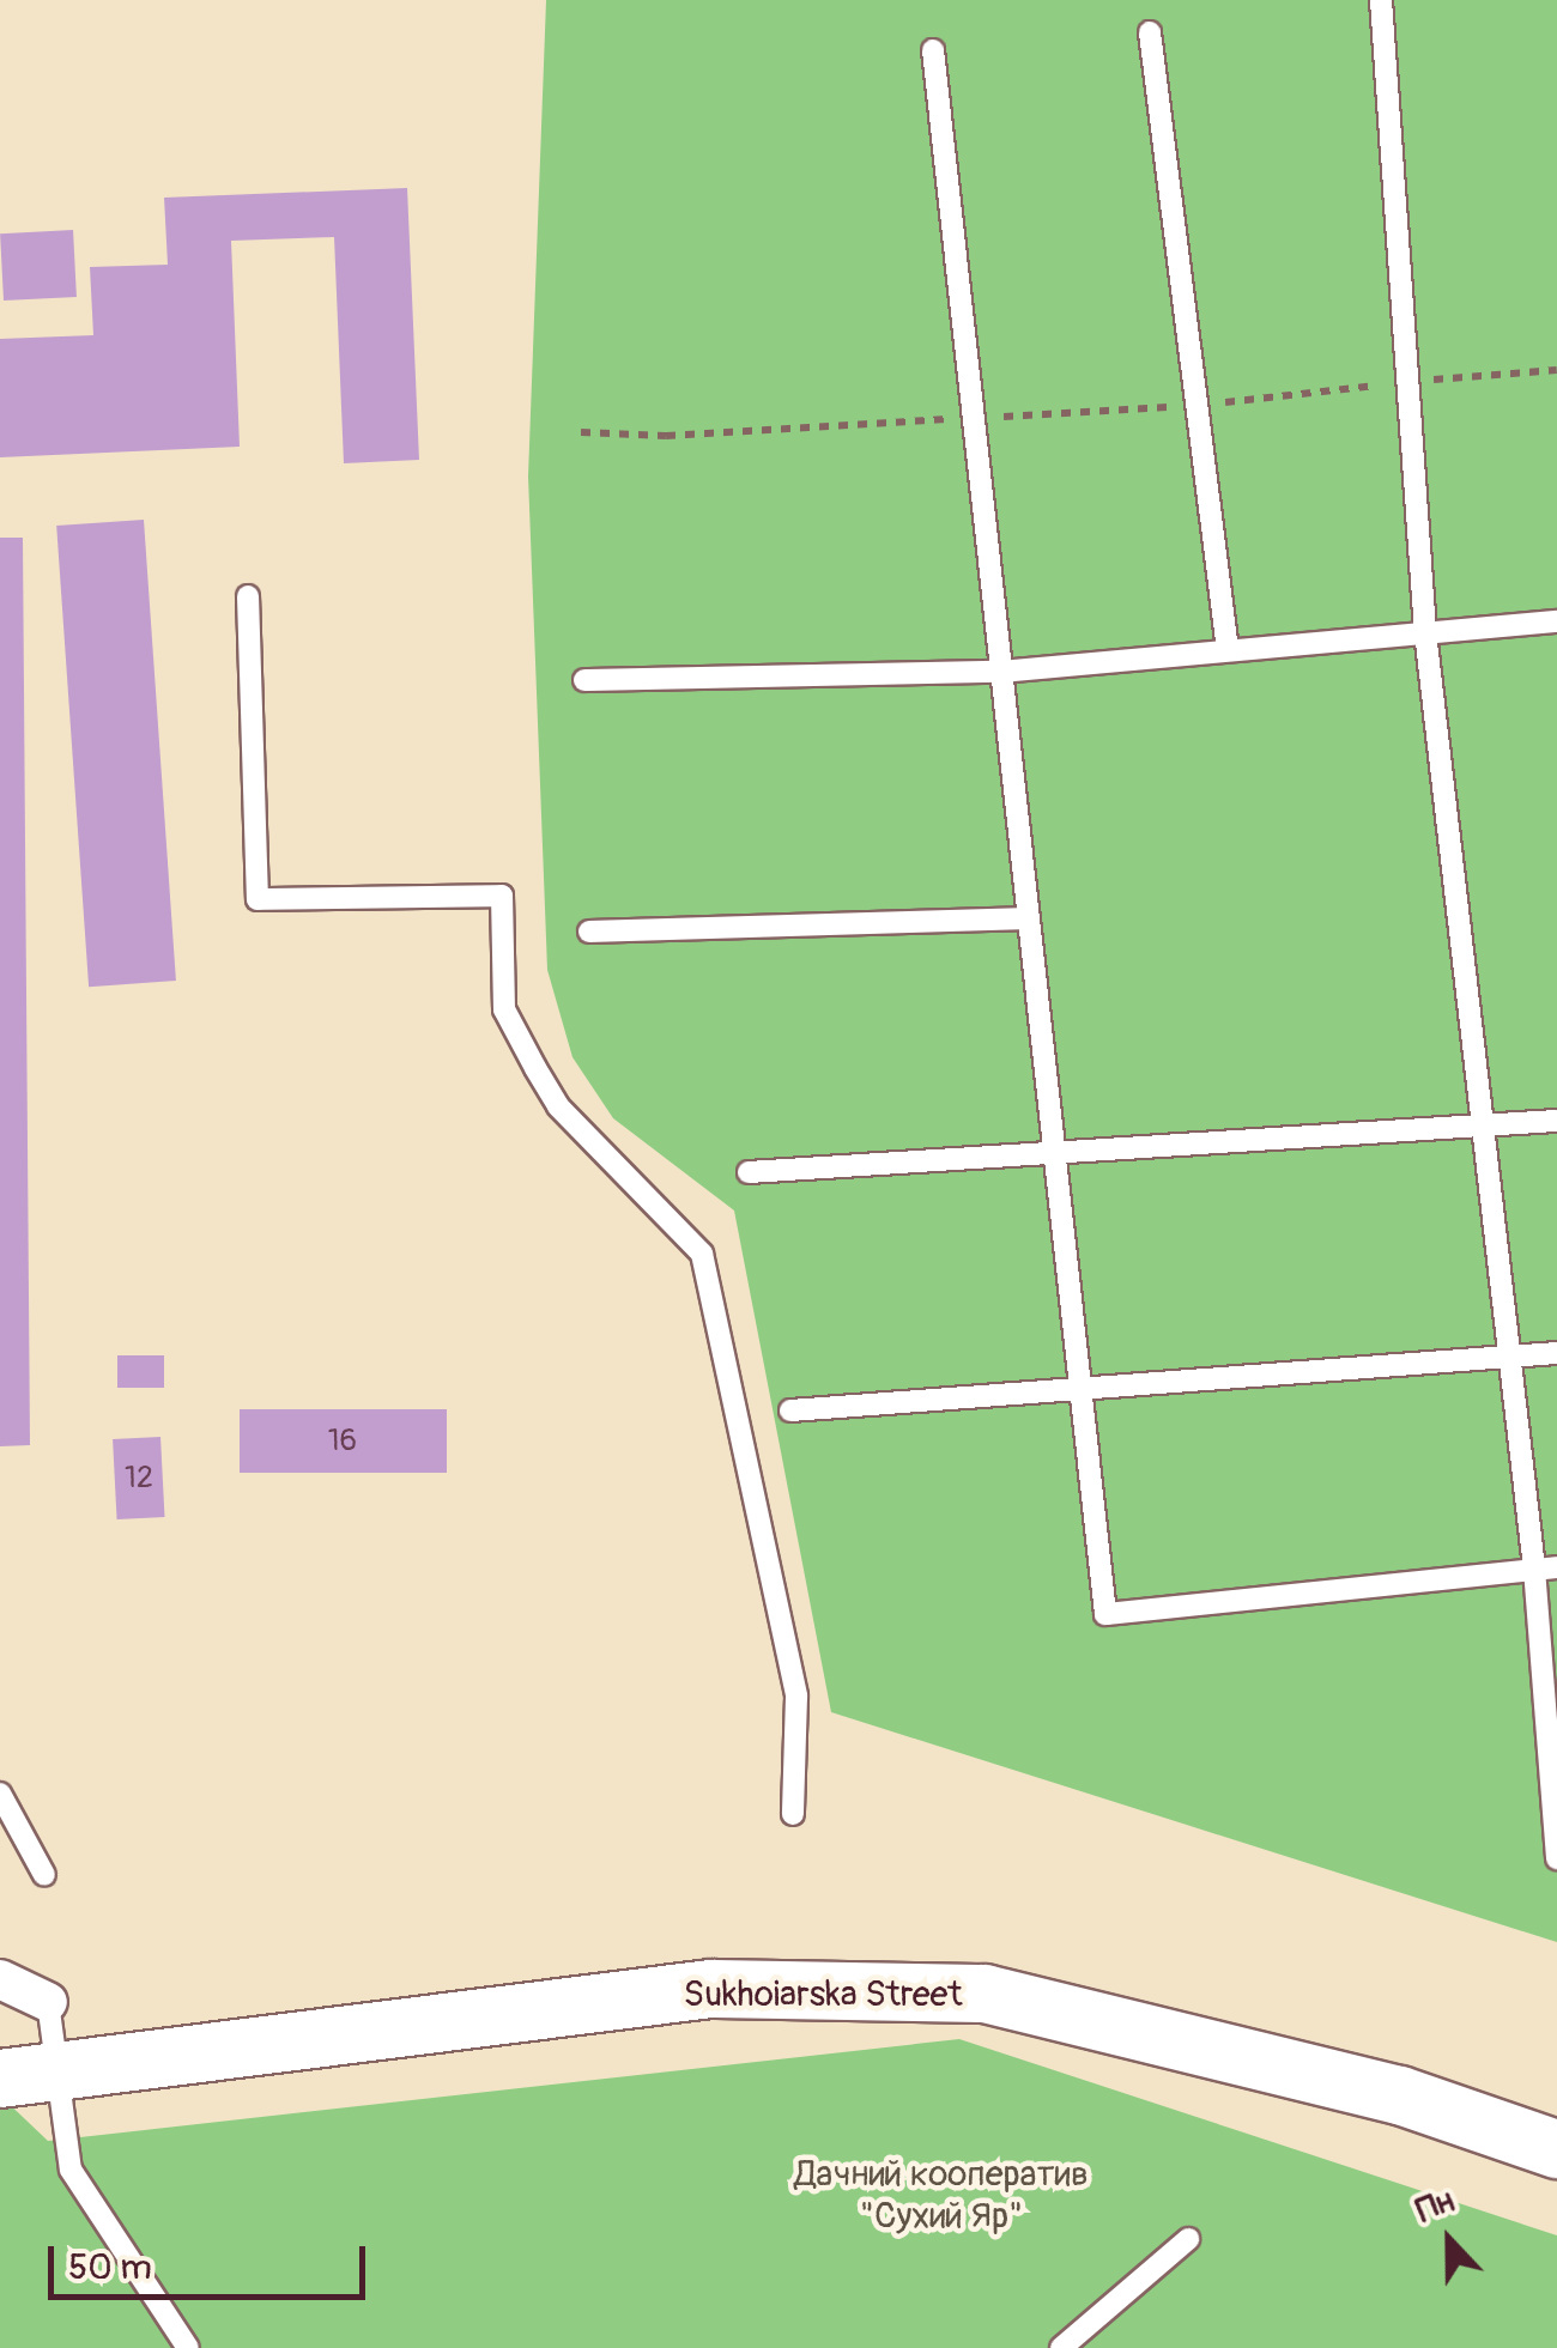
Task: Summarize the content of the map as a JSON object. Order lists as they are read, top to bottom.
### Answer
{
  "streets": {
    "street": ["Sukhoiarska Street"]
  },
  "parks": ["Дачний кооператив \"Сухий Яр\""],
  "house_numbers": ["16", "12"],
  "scale_bar": "50 m",
  "north": "top"
}
